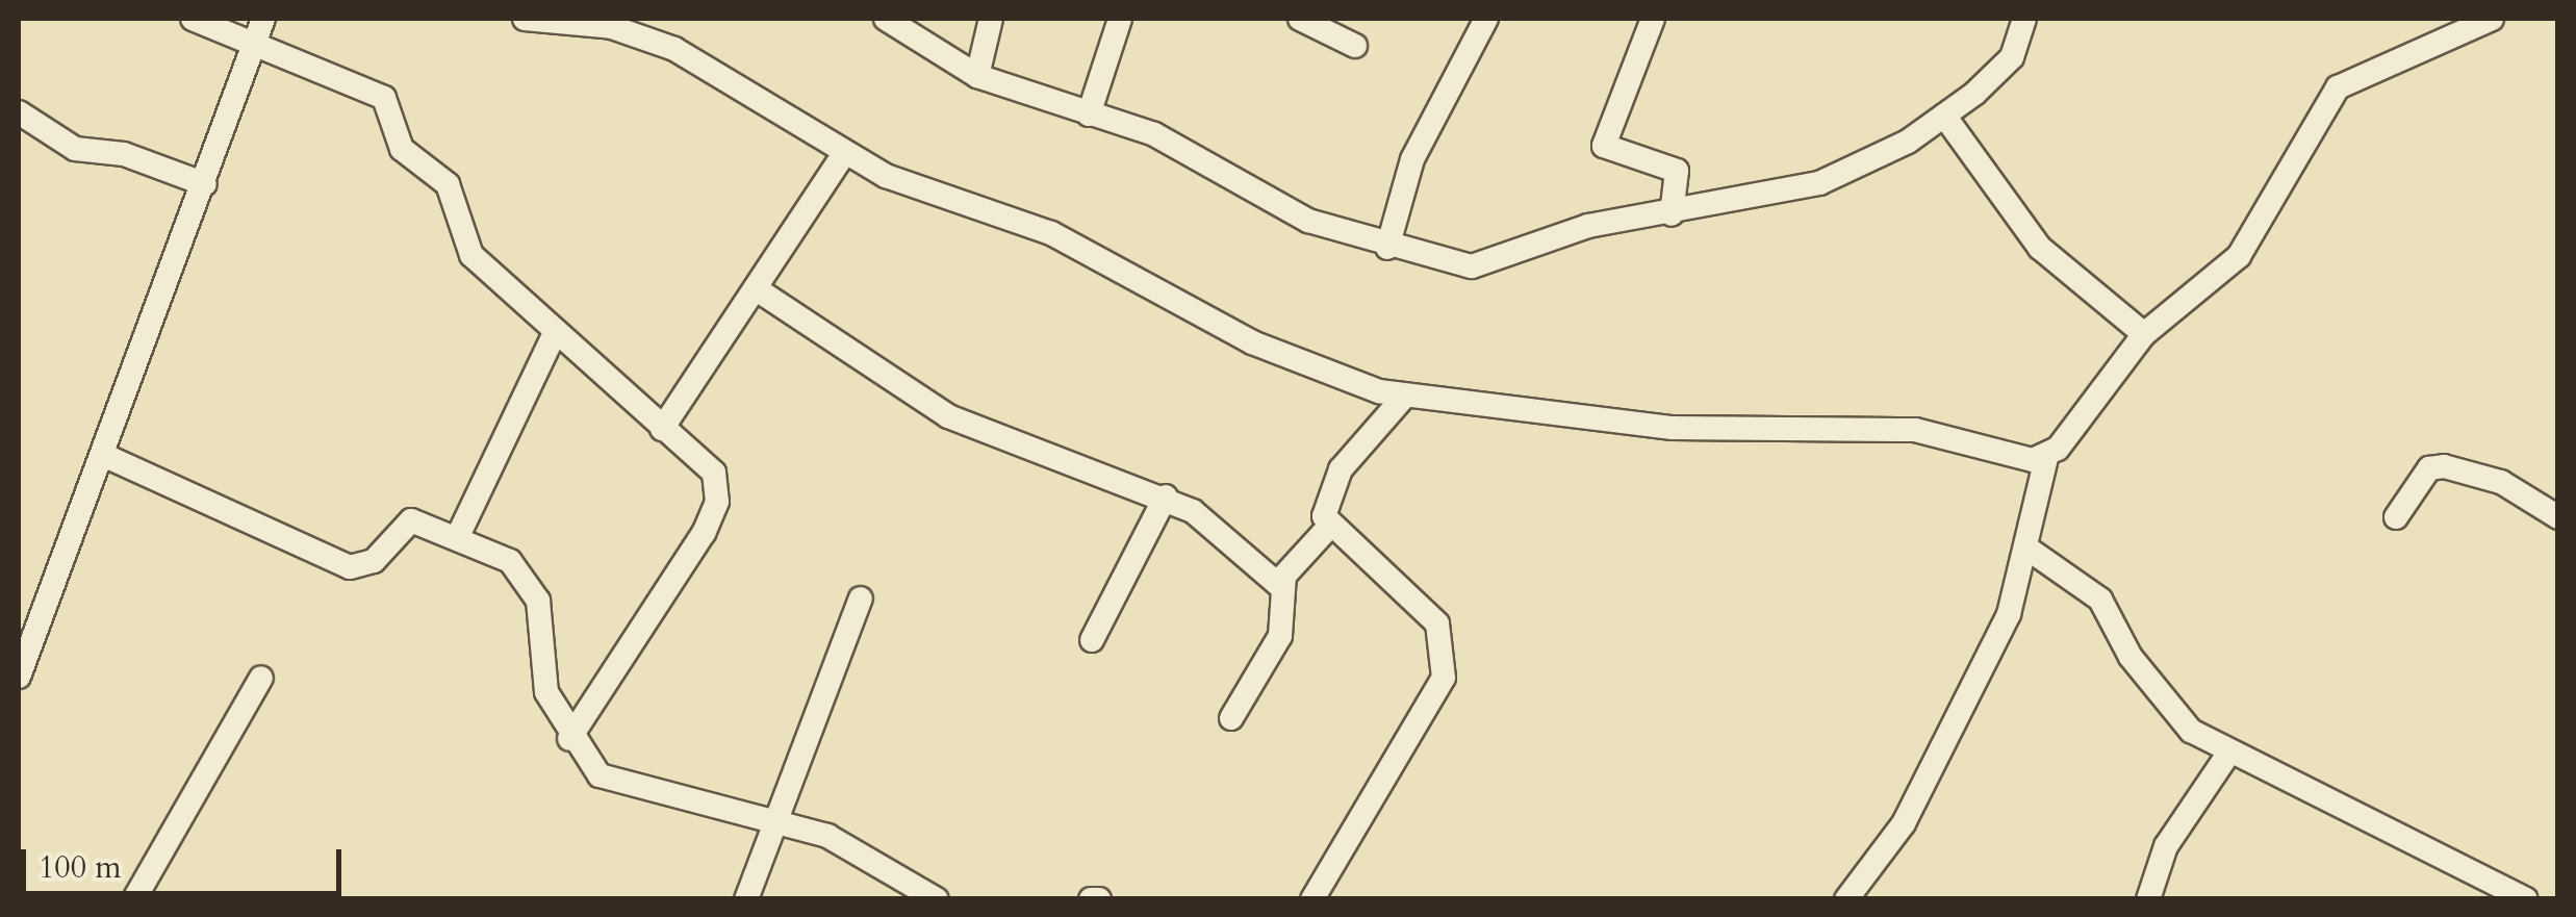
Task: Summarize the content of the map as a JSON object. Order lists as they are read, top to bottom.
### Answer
{
  "scale_bar": "100 m"
}
